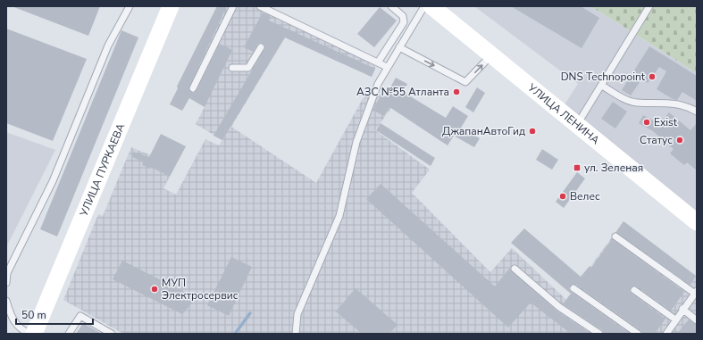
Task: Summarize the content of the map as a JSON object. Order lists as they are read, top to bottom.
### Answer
{
  "streets": {
    "main road": ["УЛИЦА ЛЕНИНА", "УЛИЦА ПУРКАЕВА"]
  },
  "places": {
    "other": [
      "DNS Technopoint",
      "АЗС №55 Атланта",
      "Exist",
      "ДжапанАвтоГид",
      "Статус",
      "Велес",
      "МУП Электросервис"
    ],
    "transit": ["ул. Зеленая"]
  },
  "scale_bar": "50 m"
}
